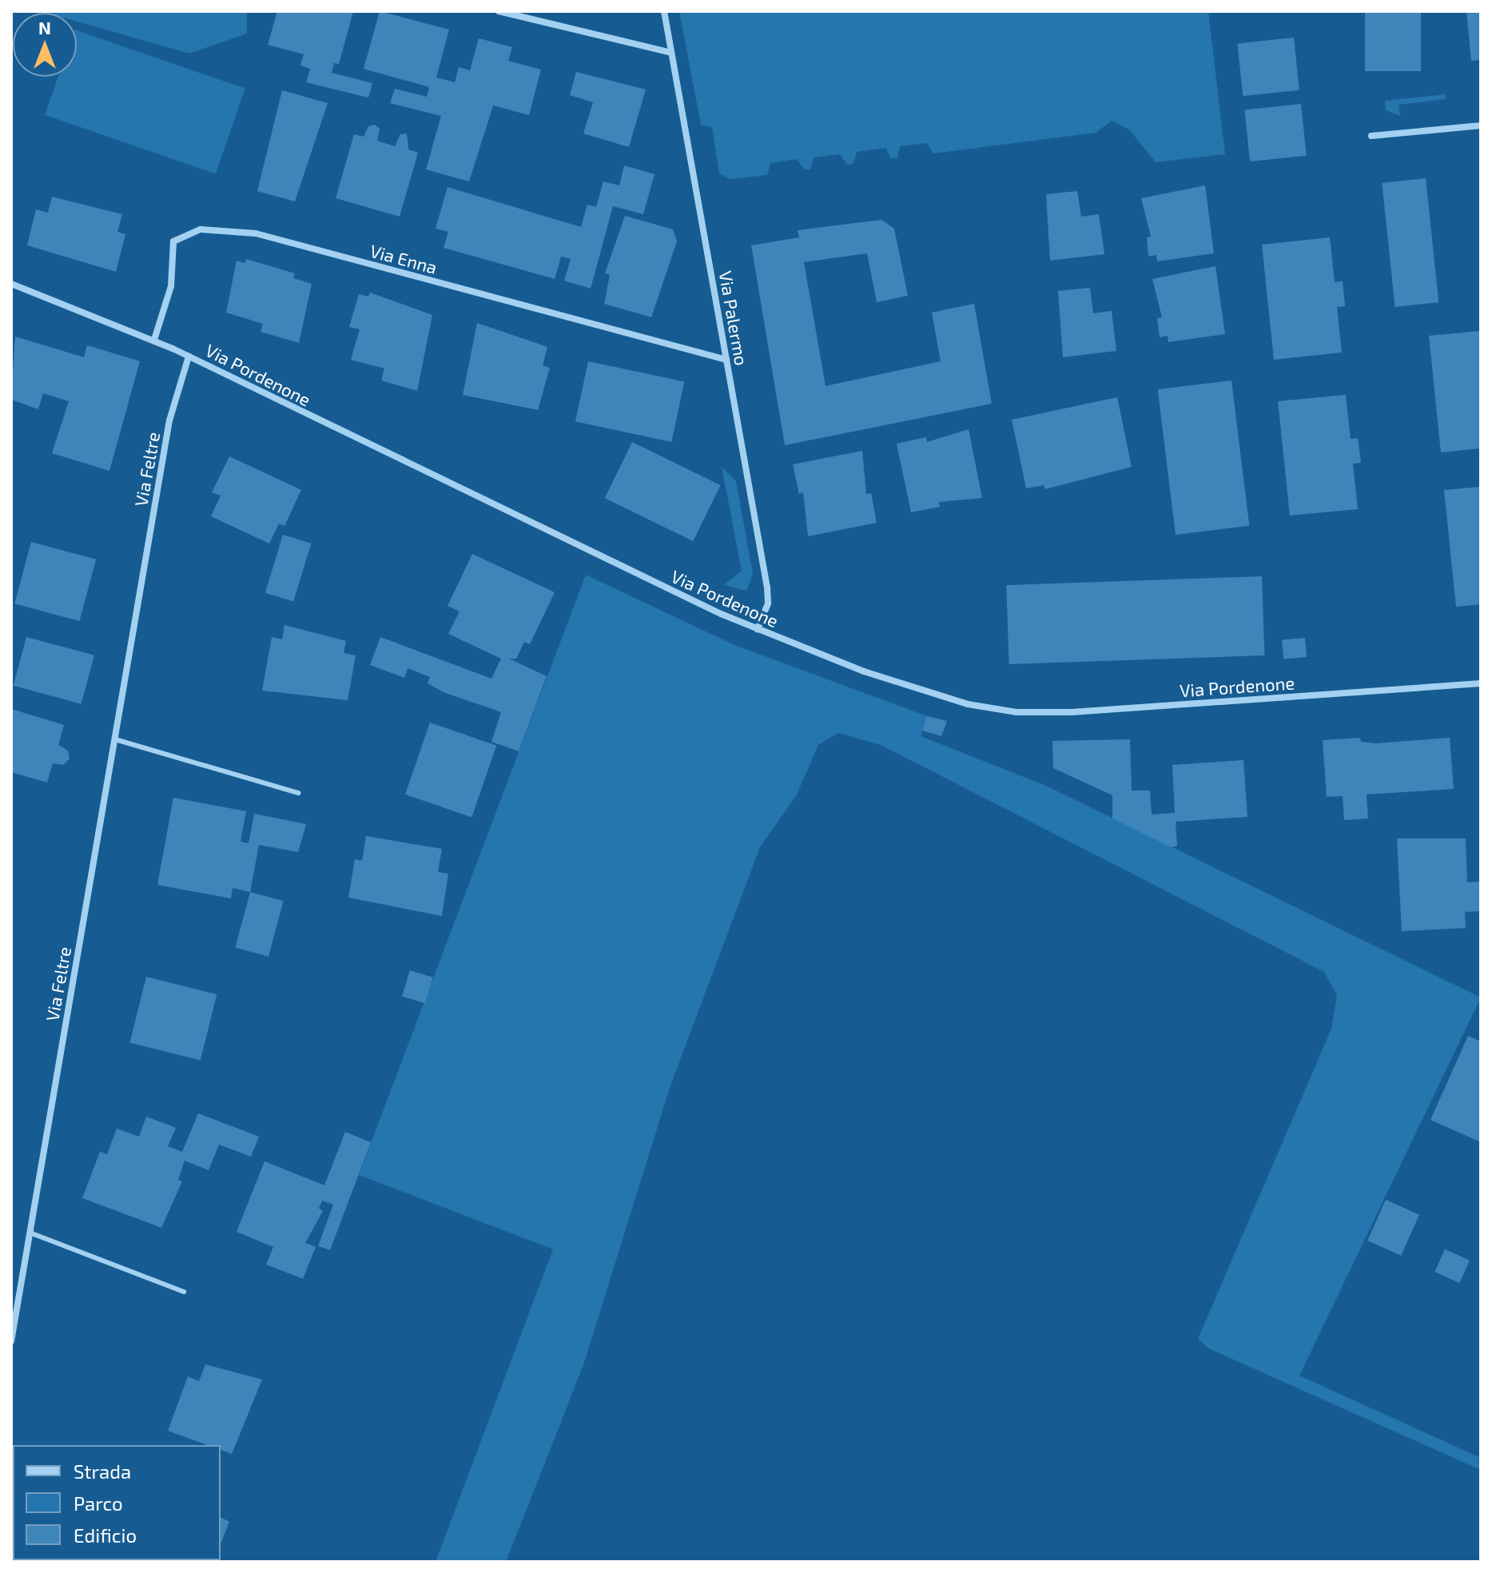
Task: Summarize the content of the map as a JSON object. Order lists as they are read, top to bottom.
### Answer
{
  "streets": {
    "street": [
      "Via Enna",
      "Via Palermo",
      "Via Pordenone",
      "Via Feltre"
    ]
  },
  "crossings": [
    ["Via Enna", "Via Palermo"],
    ["Via Enna", "Via Pordenone"],
    ["Via Palermo", "Via Pordenone"],
    ["Via Pordenone", "Via Feltre"]
  ],
  "legend": ["Strada", "Parco", "Edificio"],
  "north": "top"
}
